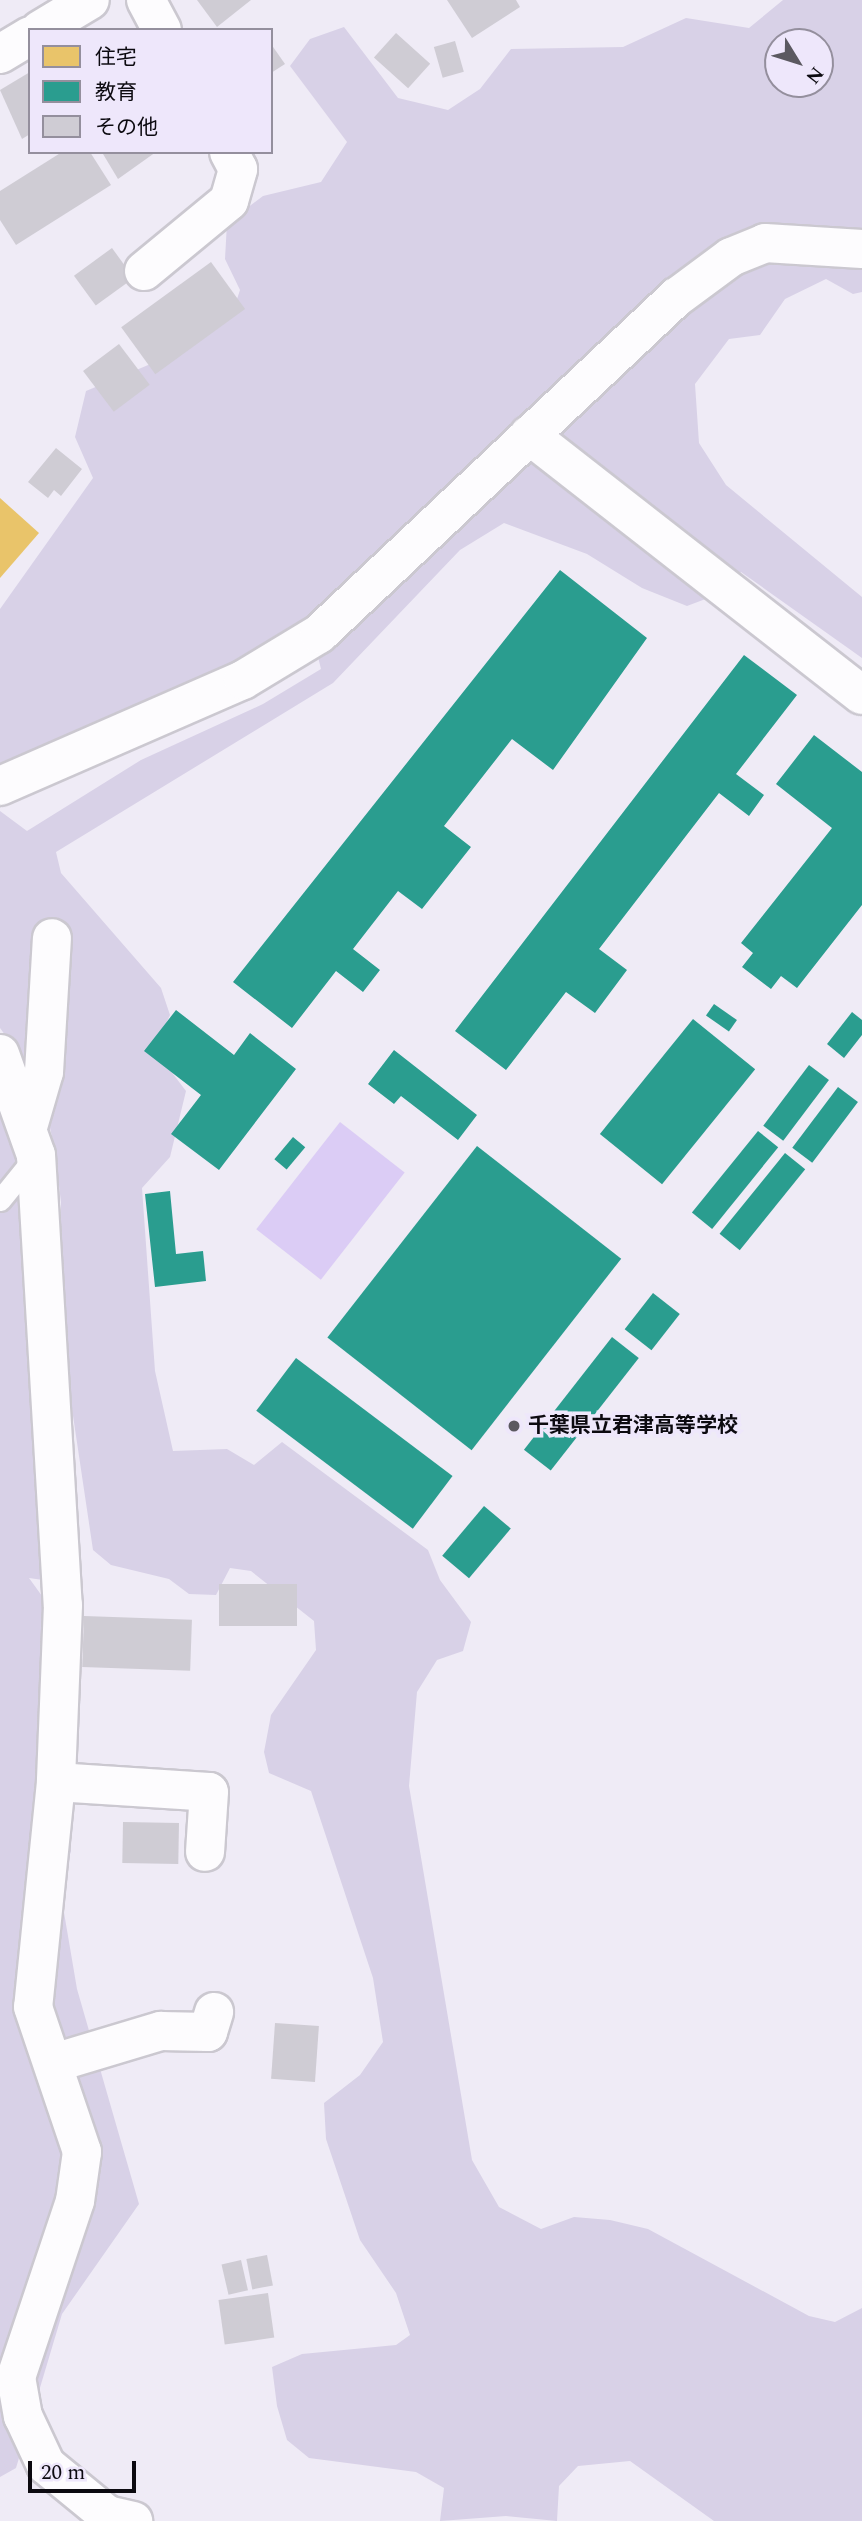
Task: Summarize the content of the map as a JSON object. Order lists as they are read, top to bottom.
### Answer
{
  "places": ["千葉県立君津高等学校"],
  "legend": ["住宅", "教育", "その他"],
  "scale_bar": "20 m",
  "north": "bottom right"
}
